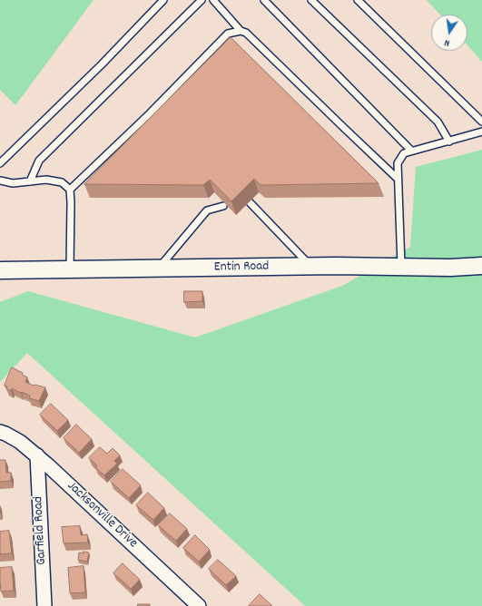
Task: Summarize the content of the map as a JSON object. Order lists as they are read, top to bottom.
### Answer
{
  "streets": {
    "street": ["Entin Road", "Jacksonville Drive", "Garfield Road"]
  },
  "crossings": [
    ["Jacksonville Drive", "Garfield Road"]
  ],
  "north": "bottom"
}
